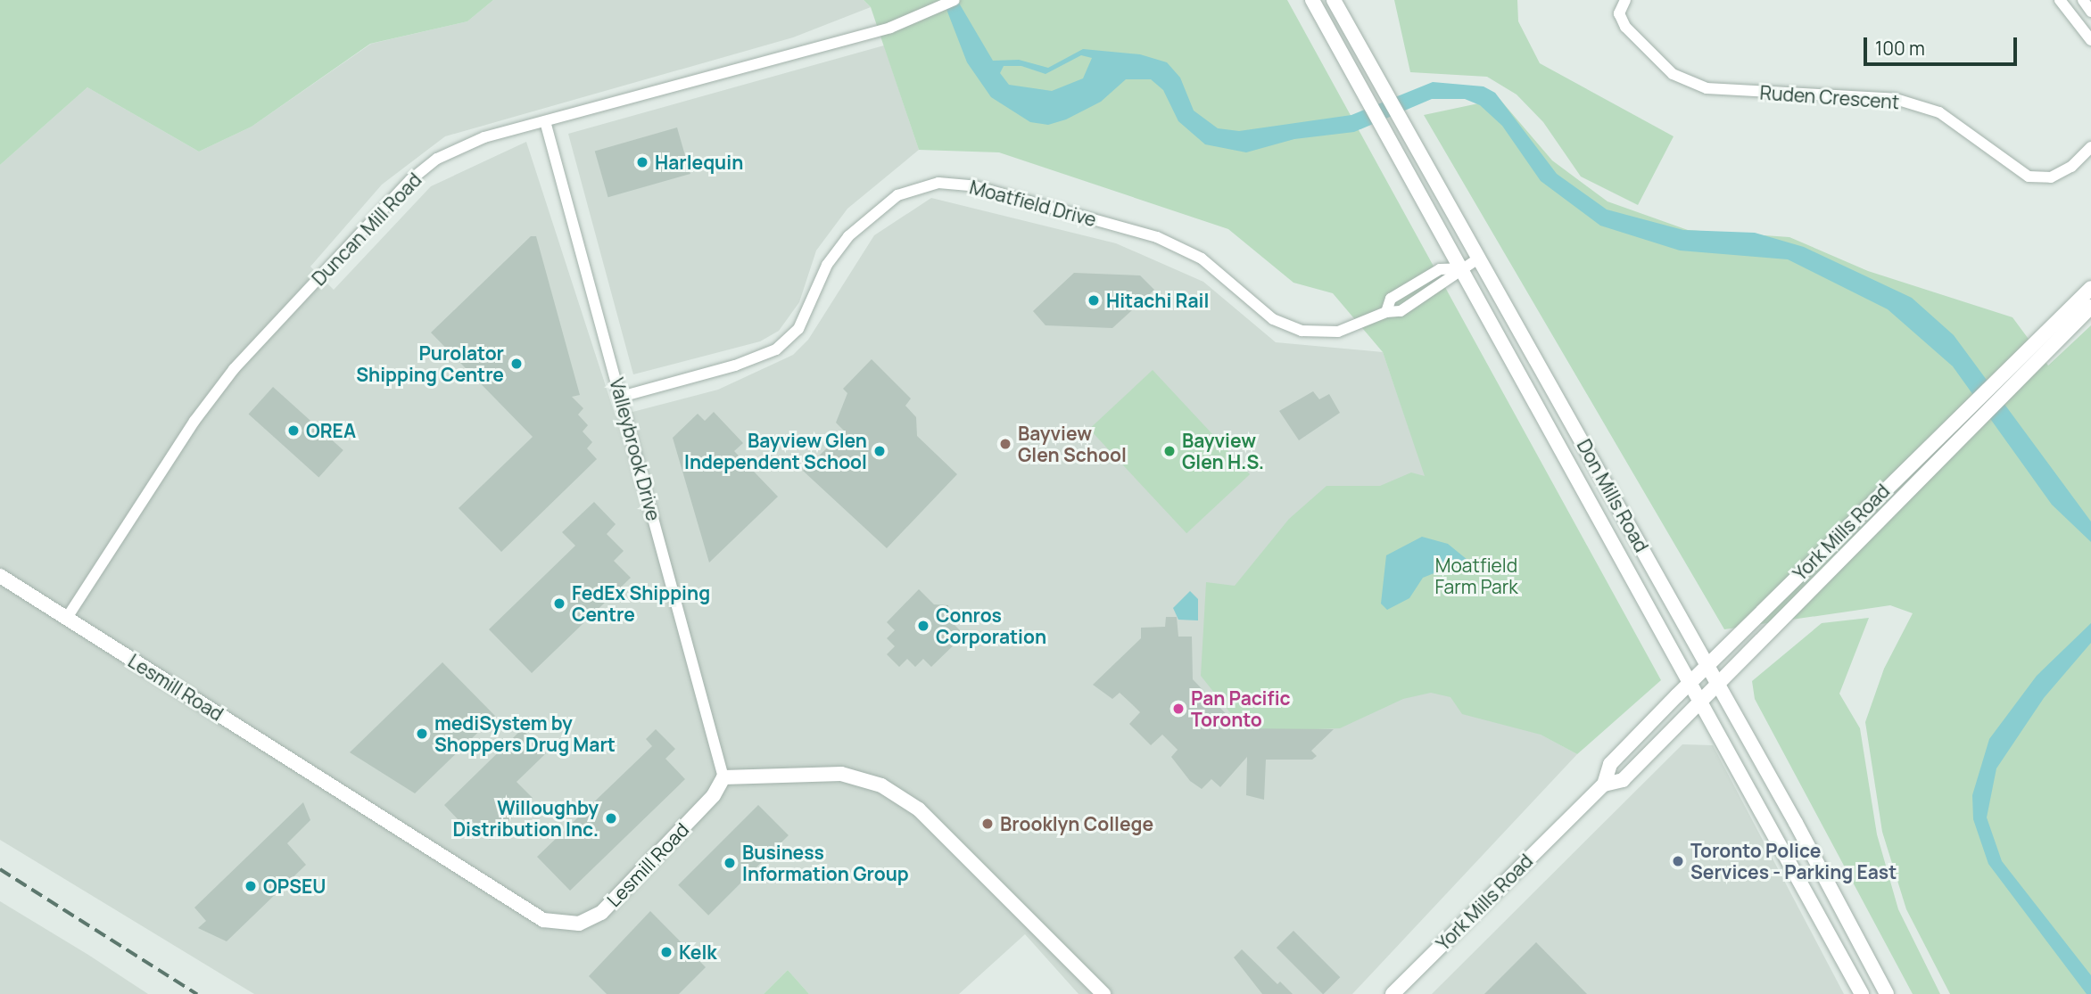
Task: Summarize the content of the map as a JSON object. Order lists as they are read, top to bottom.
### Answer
{
  "streets": {
    "main road": ["Don Mills Road", "York Mills Road", "Lesmill Road"],
    "street": [
      "Ruden Crescent",
      "Moatfield Drive",
      "Duncan Mill Road",
      "Valleybrook Drive"
    ]
  },
  "crossings": [
    ["Moatfield Drive", "Valleybrook Drive"],
    ["Moatfield Drive", "Don Mills Road"],
    ["Duncan Mill Road", "Valleybrook Drive"],
    ["Duncan Mill Road", "Lesmill Road"],
    ["Valleybrook Drive", "Lesmill Road"],
    ["Don Mills Road", "York Mills Road"]
  ],
  "parks": ["Moatfield Farm Park"],
  "places": [
    "Harlequin",
    "Hitachi Rail",
    "Purolator Shipping Centre",
    "OREA",
    "Bayview Glen School",
    "Bayview Glen Independent School",
    "Bayview Glen H.S.",
    "FedEx Shipping Centre",
    "Conros Corporation",
    "Pan Pacific Toronto",
    "mediSystem by Shoppers Drug Mart",
    "Willoughby Distribution Inc.",
    "Brooklyn College",
    "Toronto Police Services - Parking East",
    "Business Information Group",
    "OPSEU",
    "Kelk"
  ],
  "scale_bar": "100 m"
}
